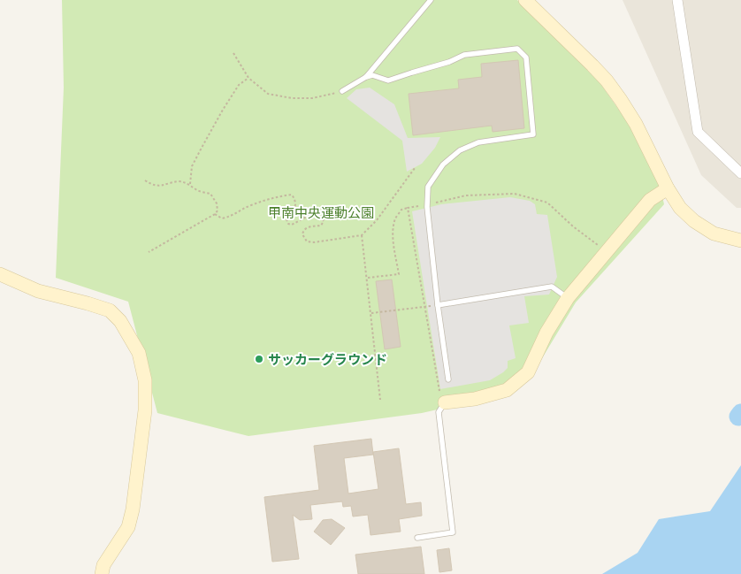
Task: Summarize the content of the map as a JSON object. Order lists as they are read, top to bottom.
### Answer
{
  "parks": ["甲南中央運動公園"],
  "places": ["サッカーグラウンド"]
}
